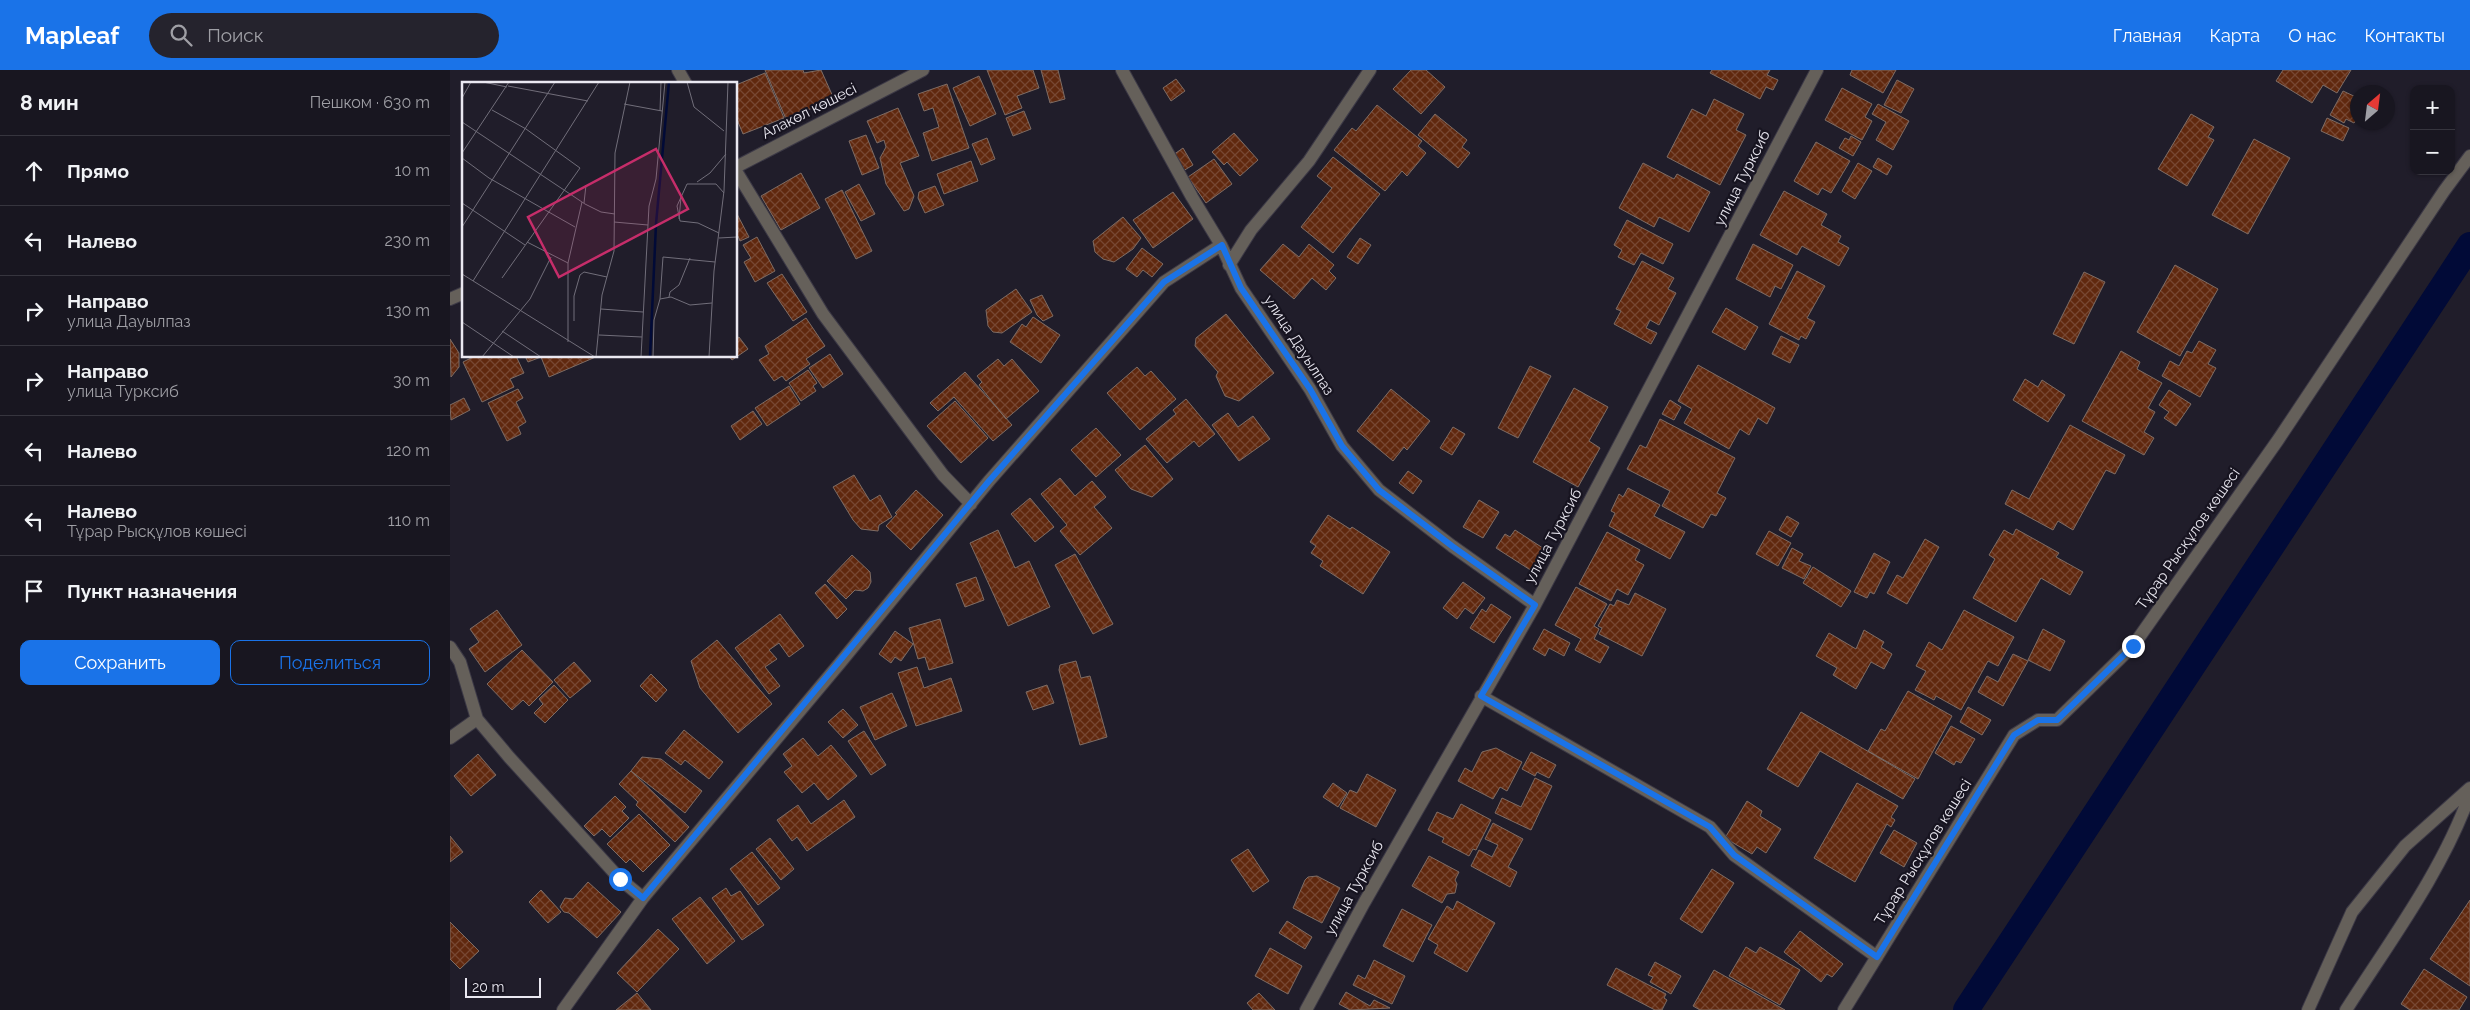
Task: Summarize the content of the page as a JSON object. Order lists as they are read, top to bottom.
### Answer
{
  "streets": {
    "street": [
      "Алакөл көшесі",
      "улица Турксиб",
      "улица Дауылпаз",
      "Тұрар Рысқұлов көшесі"
    ]
  },
  "crossings": [
    ["улица Турксиб", "улица Дауылпаз"]
  ],
  "scale_bar": "20 m",
  "north": "top right",
  "page": {
    "header": "Mapleaf",
    "search": "Поиск",
    "nav": [
      "Главная",
      "Карта",
      "О нас",
      "Контакты"
    ],
    "heading": ["8 мин", "Пешком · 630 m"],
    "map_buttons": ["+", "−"],
    "list": [
      ["Прямо", "10 m"],
      ["Налево", "230 m"],
      ["Направо", "улица Дауылпаз", "130 m"],
      ["Направо", "улица Турксиб", "30 m"],
      ["Налево", "120 m"],
      ["Налево", "Тұрар Рысқұлов көшесі", "110 m"],
      "Пункт назначения"
    ],
    "buttons": ["Сохранить", "Поделиться"],
    "scale": "20 m"
  }
}
